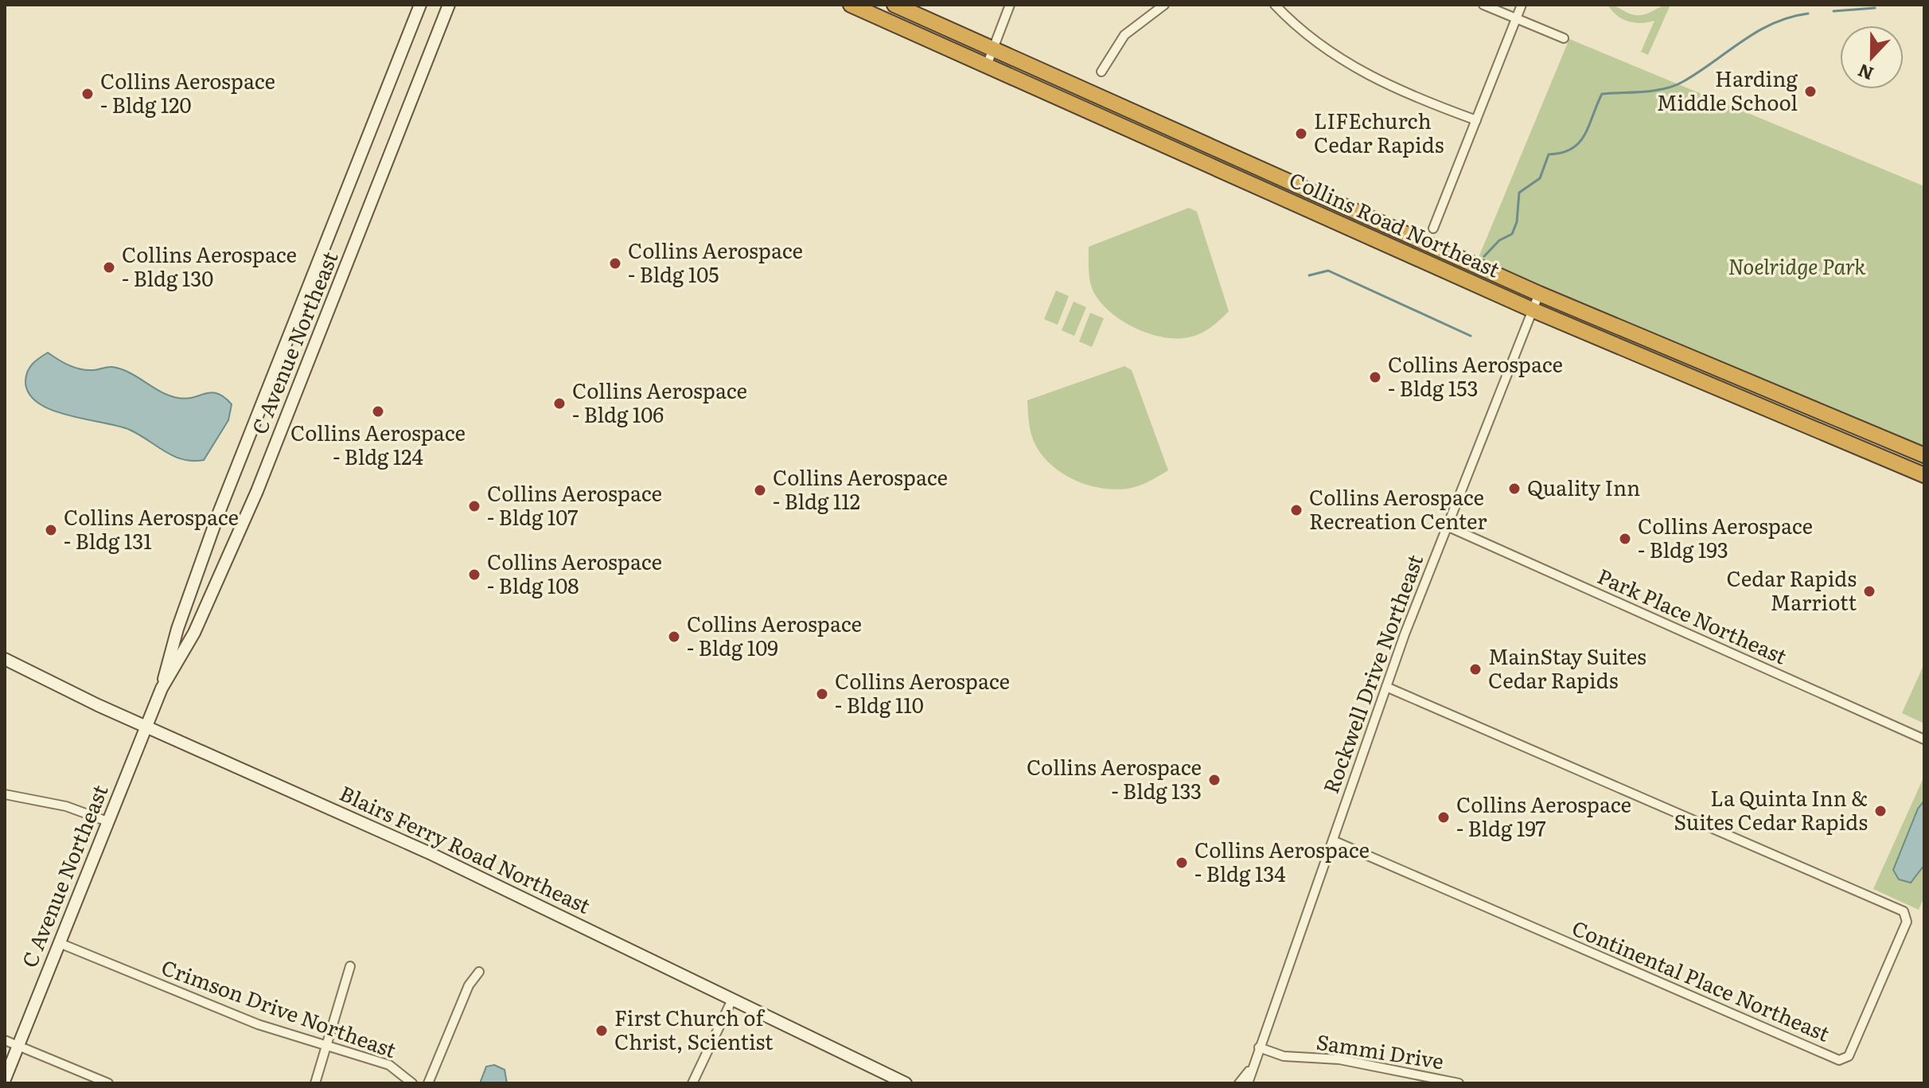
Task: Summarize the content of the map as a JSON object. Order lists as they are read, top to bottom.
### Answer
{
  "streets": {
    "highway": ["Collins Road Northeast"],
    "main road": ["C Avenue Northeast", "Blairs Ferry Road Northeast"],
    "street": [
      "Park Place Northeast",
      "Rockwell Drive Northeast",
      "Continental Place Northeast",
      "Crimson Drive Northeast",
      "Sammi Drive"
    ]
  },
  "crossings": [
    ["Collins Road Northeast", "Rockwell Drive Northeast"],
    ["C Avenue Northeast", "Blairs Ferry Road Northeast"],
    ["C Avenue Northeast", "Crimson Drive Northeast"],
    ["Park Place Northeast", "Rockwell Drive Northeast"],
    ["Rockwell Drive Northeast", "Continental Place Northeast"],
    ["Rockwell Drive Northeast", "Sammi Drive"]
  ],
  "parks": ["Noelridge Park"],
  "places": [
    "Harding Middle School",
    "Collins Aerospace - Bldg 120",
    "LIFEchurch Cedar Rapids",
    "Collins Aerospace - Bldg 105",
    "Collins Aerospace - Bldg 130",
    "Collins Aerospace - Bldg 153",
    "Collins Aerospace - Bldg 106",
    "Collins Aerospace - Bldg 124",
    "Quality Inn",
    "Collins Aerospace - Bldg 112",
    "Collins Aerospace - Bldg 107",
    "Collins Aerospace Recreation Center",
    "Collins Aerospace - Bldg 131",
    "Collins Aerospace - Bldg 193",
    "Collins Aerospace - Bldg 108",
    "Cedar Rapids Marriott",
    "Collins Aerospace - Bldg 109",
    "MainStay Suites Cedar Rapids",
    "Collins Aerospace - Bldg 110",
    "Collins Aerospace - Bldg 133",
    "La Quinta Inn & Suites Cedar Rapids",
    "Collins Aerospace - Bldg 197",
    "Collins Aerospace - Bldg 134",
    "First Church of Christ, Scientist"
  ],
  "north": "bottom"
}
